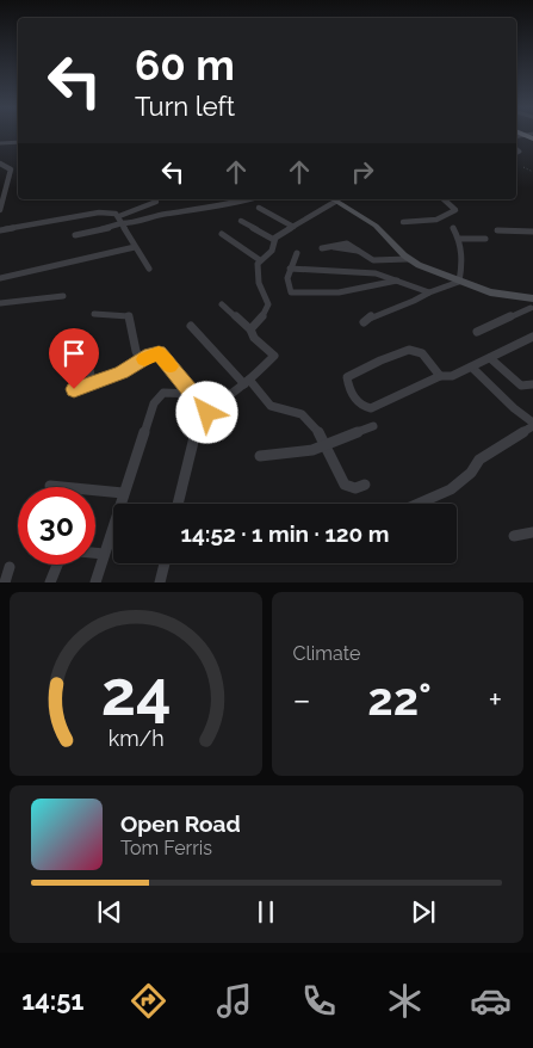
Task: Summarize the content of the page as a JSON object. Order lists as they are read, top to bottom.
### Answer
{
  "page": {
    "turn": ["60 m", "Turn left"],
    "limit": "30",
    "trip": "14:52 · 1 min · 120 m",
    "tile": "Climate",
    "heat": ["−", "22°", "+"],
    "song": ["Open Road", "Tom Ferris"],
    "tabs": "14:51",
    "gauge": ["24", "km/h"]
  }
}
